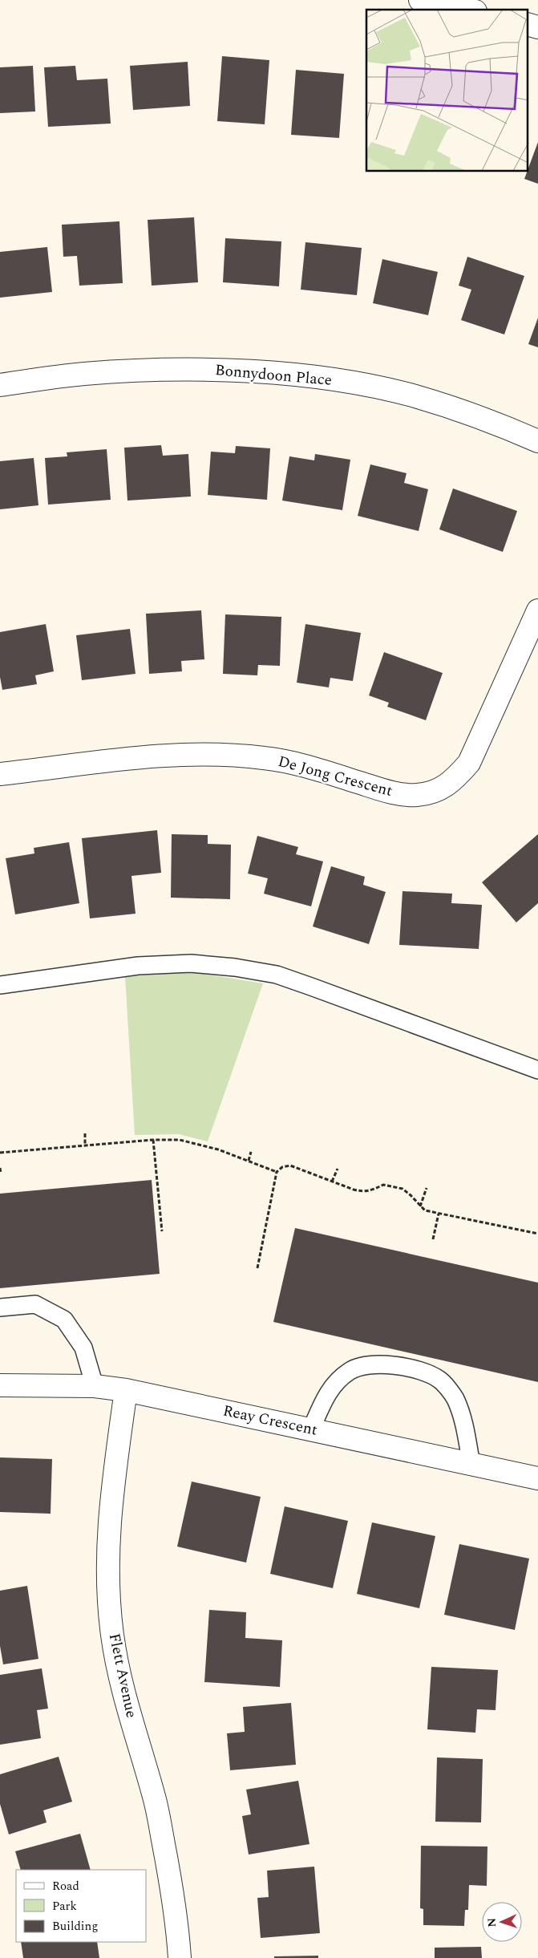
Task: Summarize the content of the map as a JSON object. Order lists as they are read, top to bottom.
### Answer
{
  "streets": {
    "street": [
      "Bonnydoon Place",
      "De Jong Crescent",
      "Reay Crescent",
      "Flett Avenue"
    ]
  },
  "crossings": [
    ["Reay Crescent", "Flett Avenue"]
  ],
  "legend": ["Road", "Park", "Building"],
  "north": "left"
}
